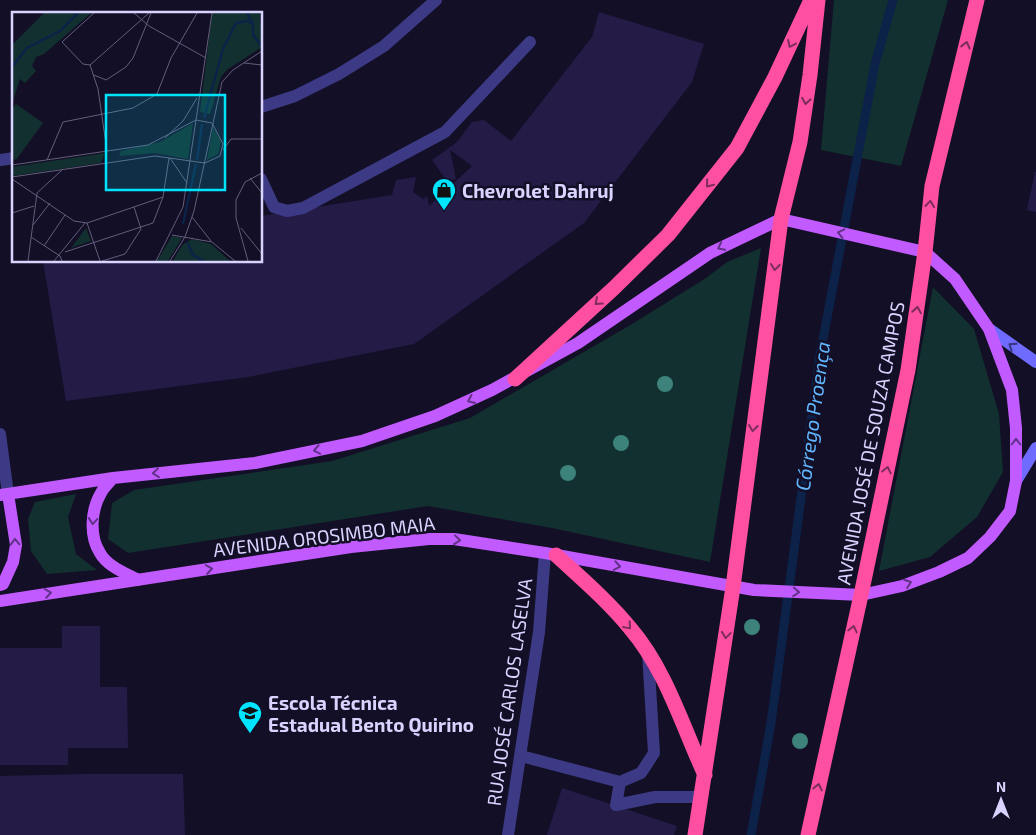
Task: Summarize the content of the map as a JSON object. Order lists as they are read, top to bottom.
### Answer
{
  "streets": {
    "highway": ["AVENIDA JOSÉ DE SOUZA CAMPOS"],
    "main road": ["AVENIDA OROSIMBO MAIA"],
    "street": ["RUA JOSÉ CARLOS LASELVA"]
  },
  "crossings": [
    ["AVENIDA JOSÉ DE SOUZA CAMPOS", "AVENIDA OROSIMBO MAIA"],
    ["AVENIDA OROSIMBO MAIA", "RUA JOSÉ CARLOS LASELVA"]
  ],
  "water": ["Córrego Proença"],
  "places": {
    "shop": ["Chevrolet Dahruj"],
    "school or university": ["Escola Técnica Estadual Bento Quirino"]
  },
  "north": "top"
}
